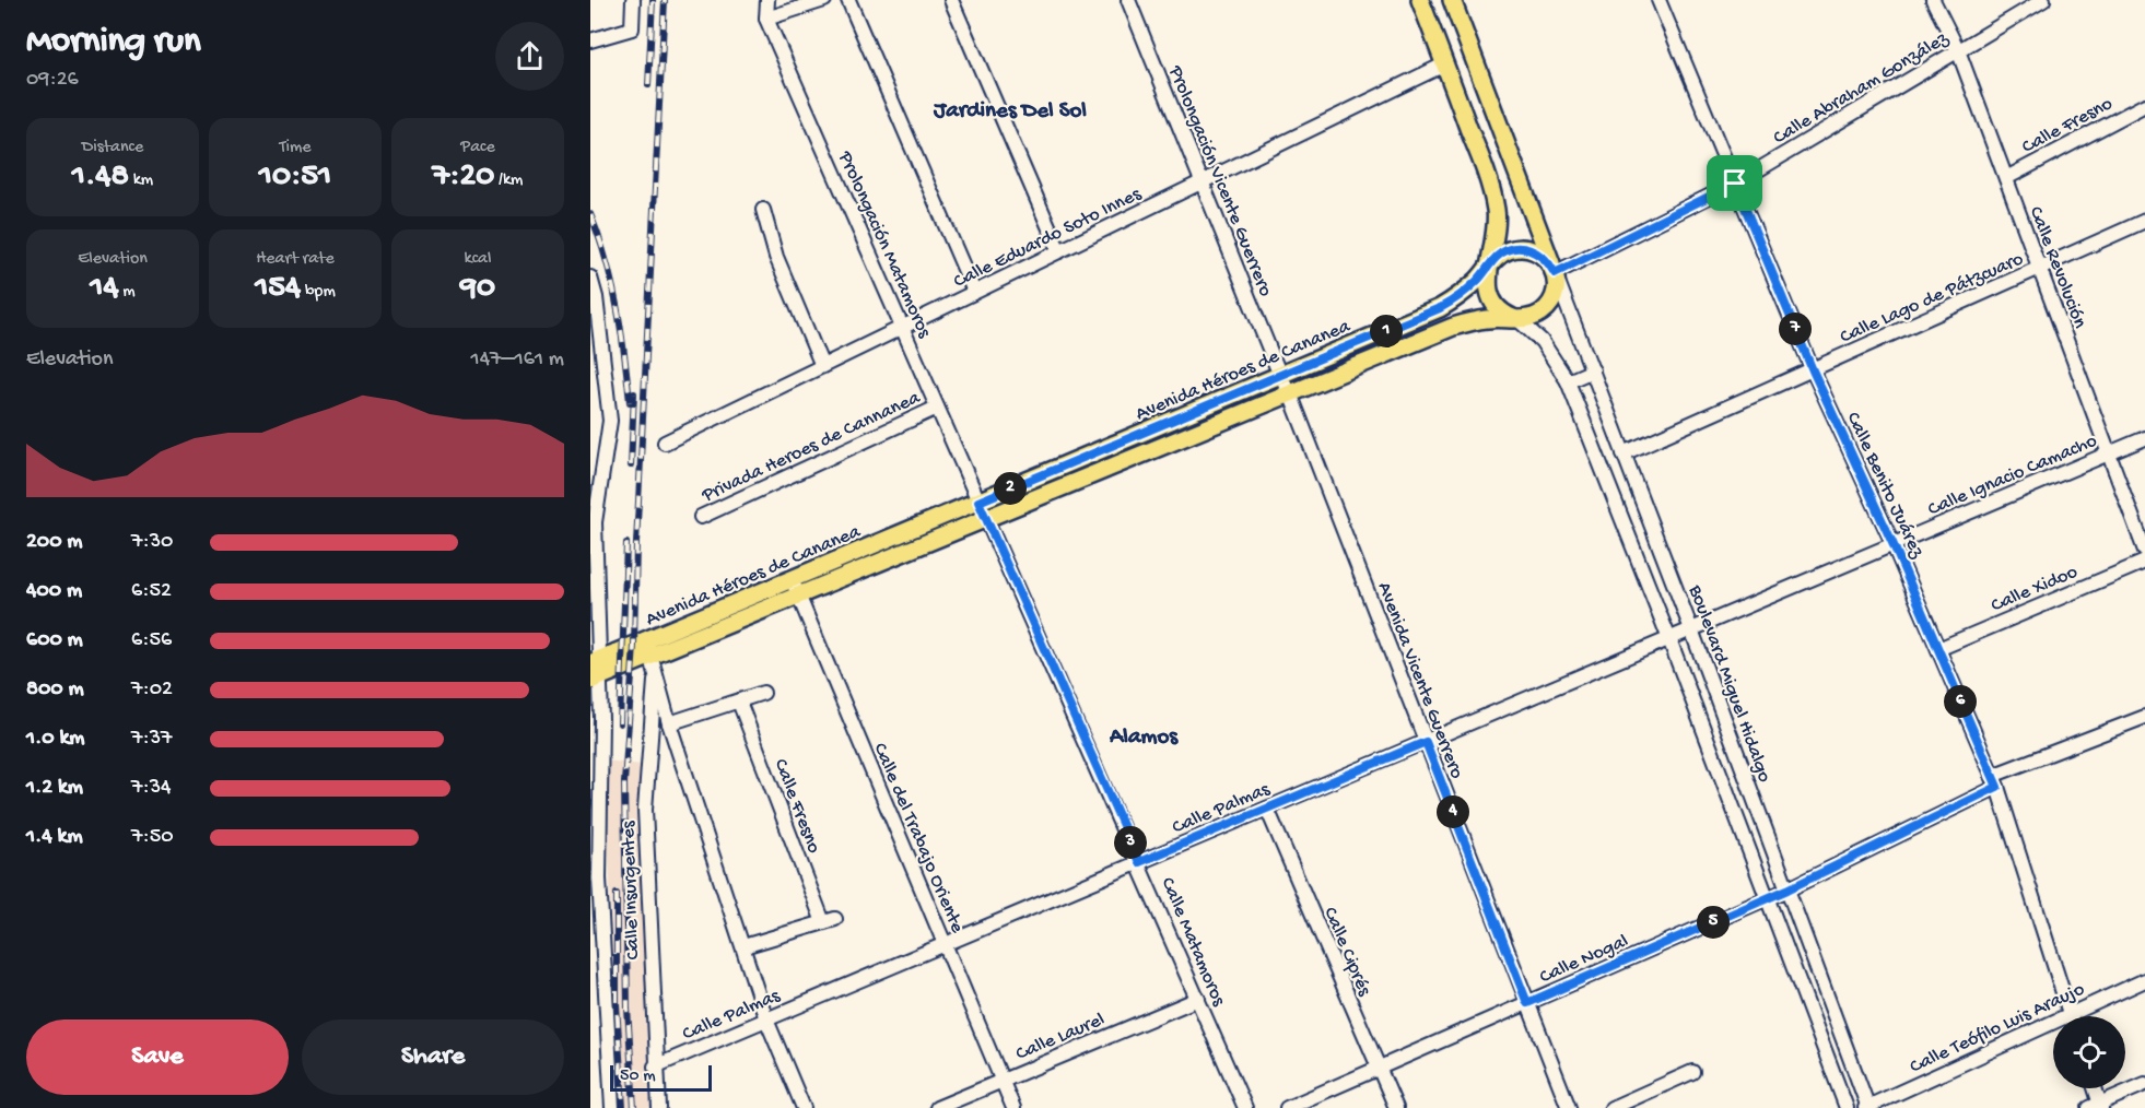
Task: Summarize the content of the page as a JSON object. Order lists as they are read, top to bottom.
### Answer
{
  "streets": {
    "main road": ["Avenida Héroes de Cananea"],
    "street": [
      "Calle Abraham González",
      "Calle Fresno",
      "Prolongación Vicente Guerrero",
      "Calle Eduardo Soto Innes",
      "Prolongación Matamoros",
      "Calle Revolución",
      "Calle Lago de Pátzcuaro",
      "Privada Heroes de Cannanea",
      "Calle Ignacio Camacho",
      "Calle Benito Juárez",
      "Calle Xidoo",
      "Avenida Vicente Guerrero",
      "Boulevard Miguel Hidalgo",
      "Calle Palmas",
      "Calle del Trabajo Oriente",
      "Calle Insurgentes",
      "Calle Matamoros",
      "Calle Ciprés",
      "Calle Nogal",
      "Calle Teófilo Luis Araujo",
      "Calle Laurel"
    ]
  },
  "crossings": [
    ["Calle Abraham González", "Calle Revolución"],
    ["Calle Abraham González", "Avenida Héroes de Cananea"],
    ["Calle Abraham González", "Calle Benito Juárez"],
    ["Calle Abraham González", "Boulevard Miguel Hidalgo"],
    ["Calle Fresno", "Calle Revolución"],
    ["Prolongación Vicente Guerrero", "Calle Eduardo Soto Innes"],
    ["Prolongación Vicente Guerrero", "Avenida Héroes de Cananea"],
    ["Prolongación Vicente Guerrero", "Avenida Vicente Guerrero"],
    ["Calle Eduardo Soto Innes", "Prolongación Matamoros"],
    ["Prolongación Matamoros", "Avenida Héroes de Cananea"],
    ["Prolongación Matamoros", "Privada Heroes de Cannanea"],
    ["Prolongación Matamoros", "Calle Matamoros"],
    ["Calle Revolución", "Calle Lago de Pátzcuaro"],
    ["Calle Revolución", "Calle Ignacio Camacho"],
    ["Calle Lago de Pátzcuaro", "Calle Benito Juárez"],
    ["Calle Lago de Pátzcuaro", "Boulevard Miguel Hidalgo"],
    ["Avenida Héroes de Cananea", "Avenida Vicente Guerrero"],
    ["Avenida Héroes de Cananea", "Boulevard Miguel Hidalgo"],
    ["Avenida Héroes de Cananea", "Calle del Trabajo Oriente"],
    ["Avenida Héroes de Cananea", "Calle Insurgentes"],
    ["Avenida Héroes de Cananea", "Calle Matamoros"],
    ["Calle Ignacio Camacho", "Calle Benito Juárez"],
    ["Calle Ignacio Camacho", "Boulevard Miguel Hidalgo"],
    ["Calle Ignacio Camacho", "Calle Palmas"],
    ["Calle Benito Juárez", "Calle Xidoo"],
    ["Calle Benito Juárez", "Calle Nogal"],
    ["Avenida Vicente Guerrero", "Calle Palmas"],
    ["Avenida Vicente Guerrero", "Calle Nogal"],
    ["Boulevard Miguel Hidalgo", "Calle Palmas"],
    ["Boulevard Miguel Hidalgo", "Calle Nogal"],
    ["Boulevard Miguel Hidalgo", "Calle Teófilo Luis Araujo"],
    ["Calle Palmas", "Calle del Trabajo Oriente"],
    ["Calle Palmas", "Calle Insurgentes"],
    ["Calle Palmas", "Calle Matamoros"],
    ["Calle Palmas", "Calle Ciprés"],
    ["Calle del Trabajo Oriente", "Calle Laurel"],
    ["Calle Matamoros", "Calle Laurel"],
    ["Calle Ciprés", "Calle Nogal"]
  ],
  "districts": ["Jardines Del Sol", "Alamos"],
  "scale_bar": "50 m",
  "page": {
    "heading": ["Morning run", "09:26"],
    "stats": [
      ["Distance", "1.48 km"],
      ["Time", "10:51"],
      ["Pace", "7:20 /km"],
      ["Elevation", "14 m"],
      ["Heart rate", "154 bpm"],
      ["kcal", "90"]
    ],
    "pins": [
      "7",
      "1",
      "2",
      "6",
      "4",
      "3",
      "5"
    ],
    "chart": ["Elevation", "147–161 m"],
    "list": [
      {
        "name": "200 m",
        "note": "7:30"
      },
      {
        "name": "400 m",
        "note": "6:52"
      },
      {
        "name": "600 m",
        "note": "6:56"
      },
      {
        "name": "800 m",
        "note": "7:02"
      },
      {
        "name": "1.0 km",
        "note": "7:37"
      },
      {
        "name": "1.2 km",
        "note": "7:34"
      },
      {
        "name": "1.4 km",
        "note": "7:50"
      }
    ],
    "buttons": ["Save", "Share"],
    "scale": "50 m"
  }
}
